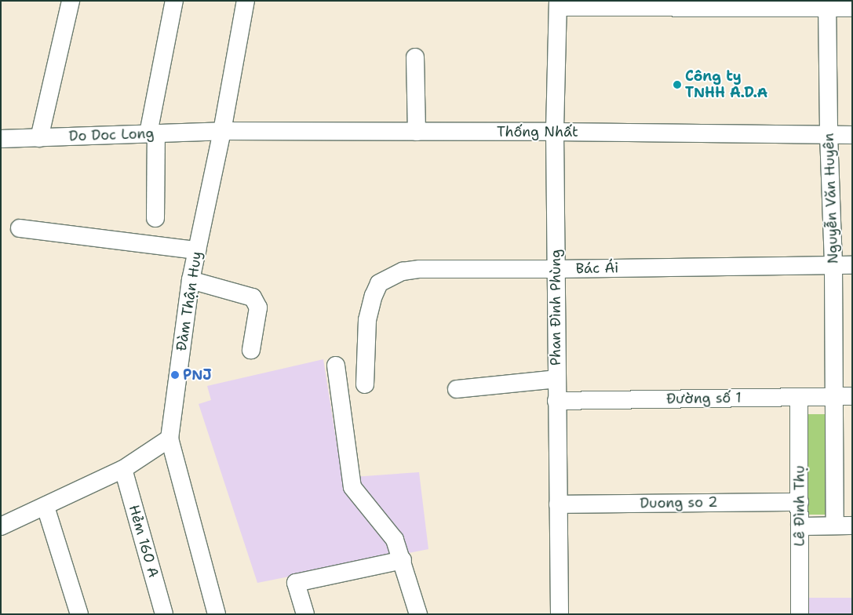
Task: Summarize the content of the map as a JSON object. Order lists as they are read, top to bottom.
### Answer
{
  "streets": {
    "street": [
      "Thống Nhất",
      "Do Doc Long",
      "Nguyễn Văn Huyên",
      "Bác Ái",
      "Đàm Thận Huy",
      "Phan Đình Phùng",
      "Đường số 1",
      "Duong so 2",
      "Lê Đình Thụ",
      "Hẻm 160 A"
    ]
  },
  "crossings": [
    ["Thống Nhất", "Do Doc Long"],
    ["Thống Nhất", "Nguyễn Văn Huyên"],
    ["Thống Nhất", "Đàm Thận Huy"],
    ["Thống Nhất", "Phan Đình Phùng"],
    ["Do Doc Long", "Đàm Thận Huy"],
    ["Nguyễn Văn Huyên", "Bác Ái"],
    ["Nguyễn Văn Huyên", "Đường số 1"],
    ["Bác Ái", "Phan Đình Phùng"],
    ["Phan Đình Phùng", "Đường số 1"],
    ["Phan Đình Phùng", "Duong so 2"],
    ["Đường số 1", "Lê Đình Thụ"],
    ["Duong so 2", "Lê Đình Thụ"]
  ],
  "places": ["Công ty TNHH A.D.A", "PNJ"]
}
